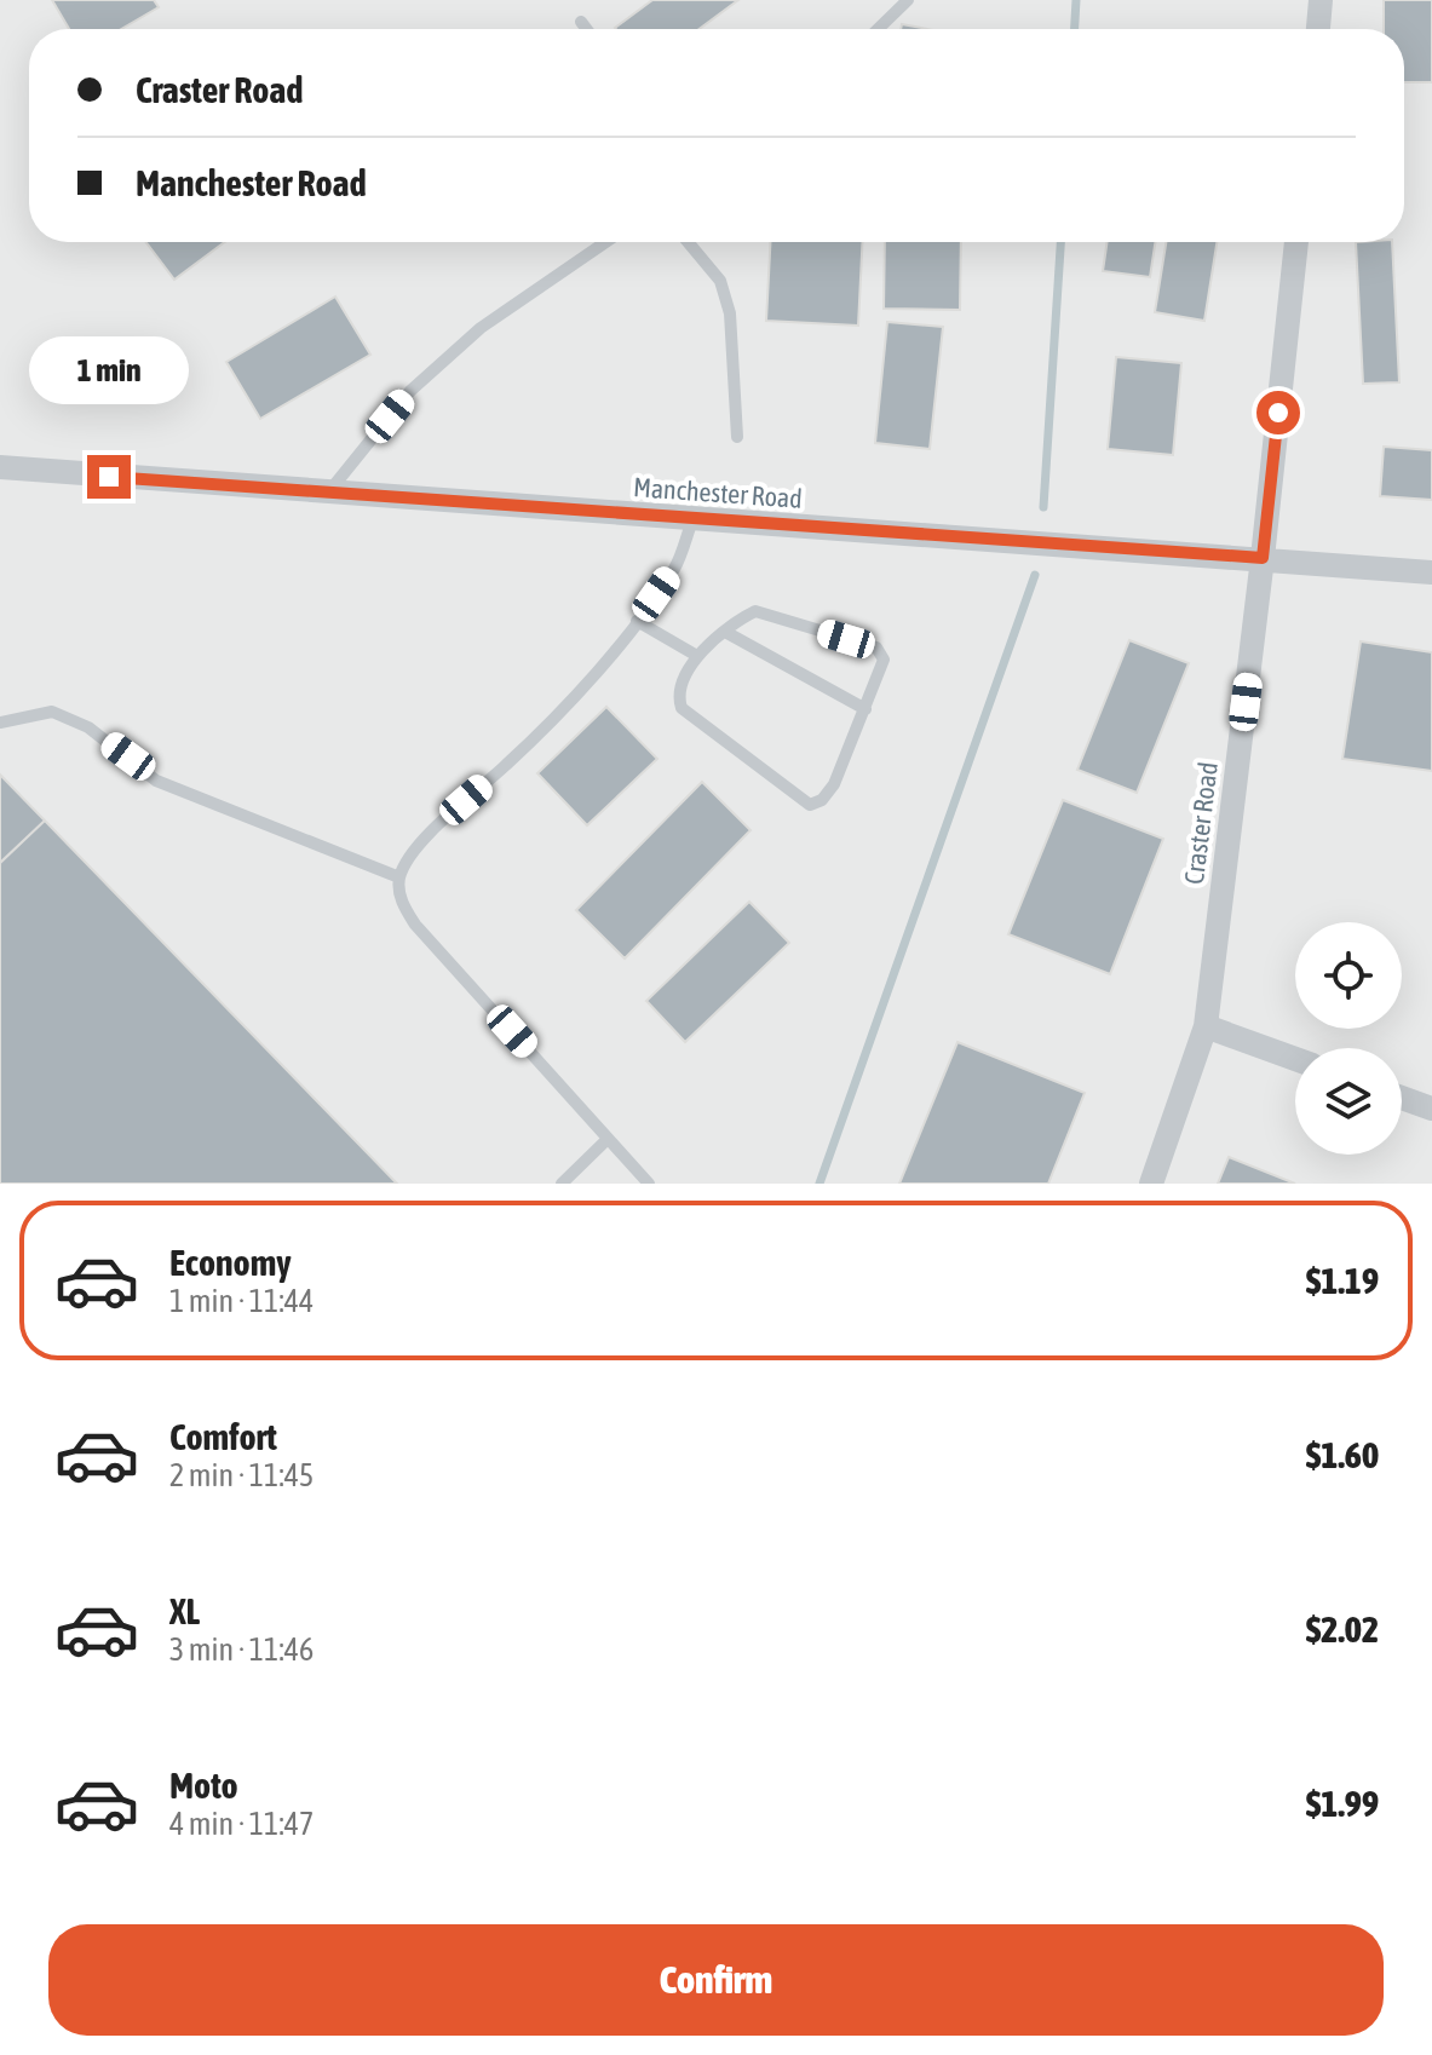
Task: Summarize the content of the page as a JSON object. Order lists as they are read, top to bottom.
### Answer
{
  "streets": {
    "street": ["Manchester Road", "Craster Road"]
  },
  "crossings": [
    ["Manchester Road", "Craster Road"]
  ],
  "page": {
    "banner": ["Craster Road", "Manchester Road"],
    "bubble": "1 min",
    "list": [
      {
        "name": "Economy",
        "note": "1 min · 11:44",
        "value": "$1.19"
      },
      {
        "name": "Comfort",
        "note": "2 min · 11:45",
        "value": "$1.60"
      },
      {
        "name": "XL",
        "note": "3 min · 11:46",
        "value": "$2.02"
      },
      {
        "name": "Moto",
        "note": "4 min · 11:47",
        "value": "$1.99"
      }
    ],
    "buttons": "Confirm"
  }
}
